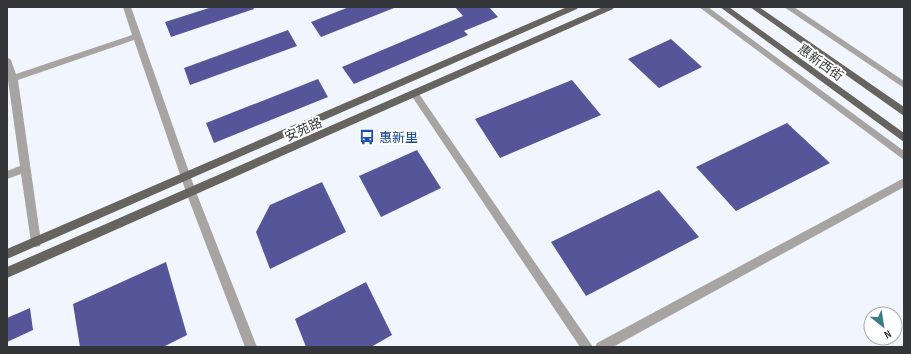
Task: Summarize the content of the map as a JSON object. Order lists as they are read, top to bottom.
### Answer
{
  "streets": {
    "main road": ["惠新西街", "安苑路"]
  },
  "places": {
    "bus stop": ["惠新里"]
  },
  "north": "bottom right"
}
